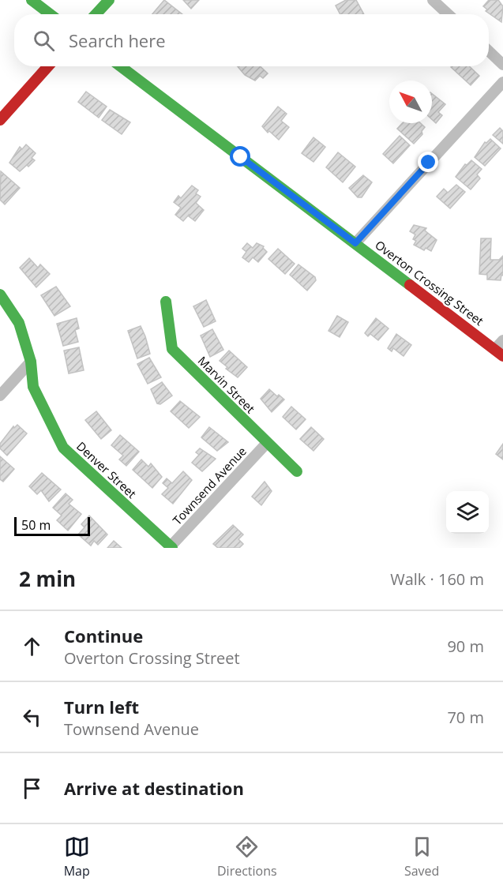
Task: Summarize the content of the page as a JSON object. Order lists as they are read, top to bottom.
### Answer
{
  "streets": {
    "street": [
      "Overton Crossing Street",
      "Marvin Street",
      "Denver Street",
      "Townsend Avenue"
    ]
  },
  "crossings": [
    ["Marvin Street", "Townsend Avenue"],
    ["Denver Street", "Townsend Avenue"]
  ],
  "scale_bar": "50 m",
  "north": "top left",
  "page": {
    "search": "Search here",
    "scale": "50 m",
    "heading": ["2 min", "Walk · 160 m"],
    "list": [
      ["Continue", "Overton Crossing Street", "90 m"],
      ["Turn left", "Townsend Avenue", "70 m"],
      "Arrive at destination"
    ],
    "nav": ["Map", "Directions", "Saved"]
  }
}
